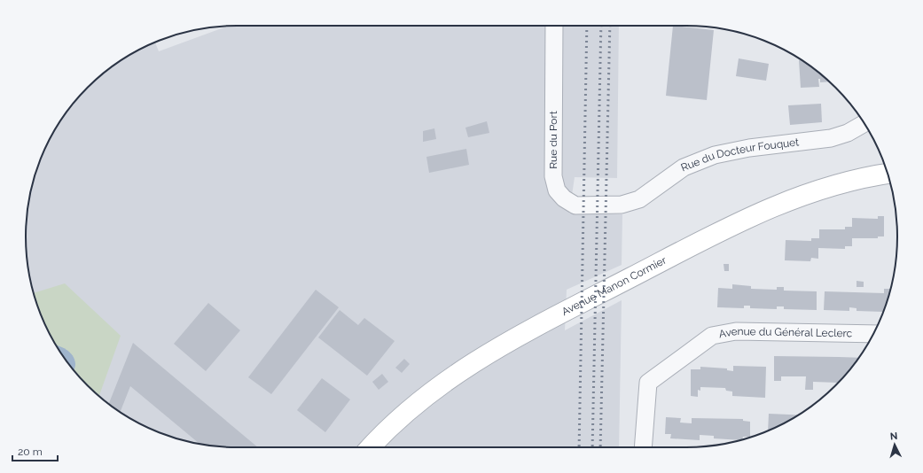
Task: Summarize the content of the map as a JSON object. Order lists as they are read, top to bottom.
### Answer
{
  "streets": {
    "street": [
      "Rue du Port",
      "Rue du Docteur Fouquet",
      "Avenue Manon Cormier",
      "Avenue du Général Leclerc"
    ]
  },
  "crossings": [
    ["Rue du Port", "Rue du Docteur Fouquet"]
  ],
  "scale_bar": "20 m",
  "north": "top"
}
